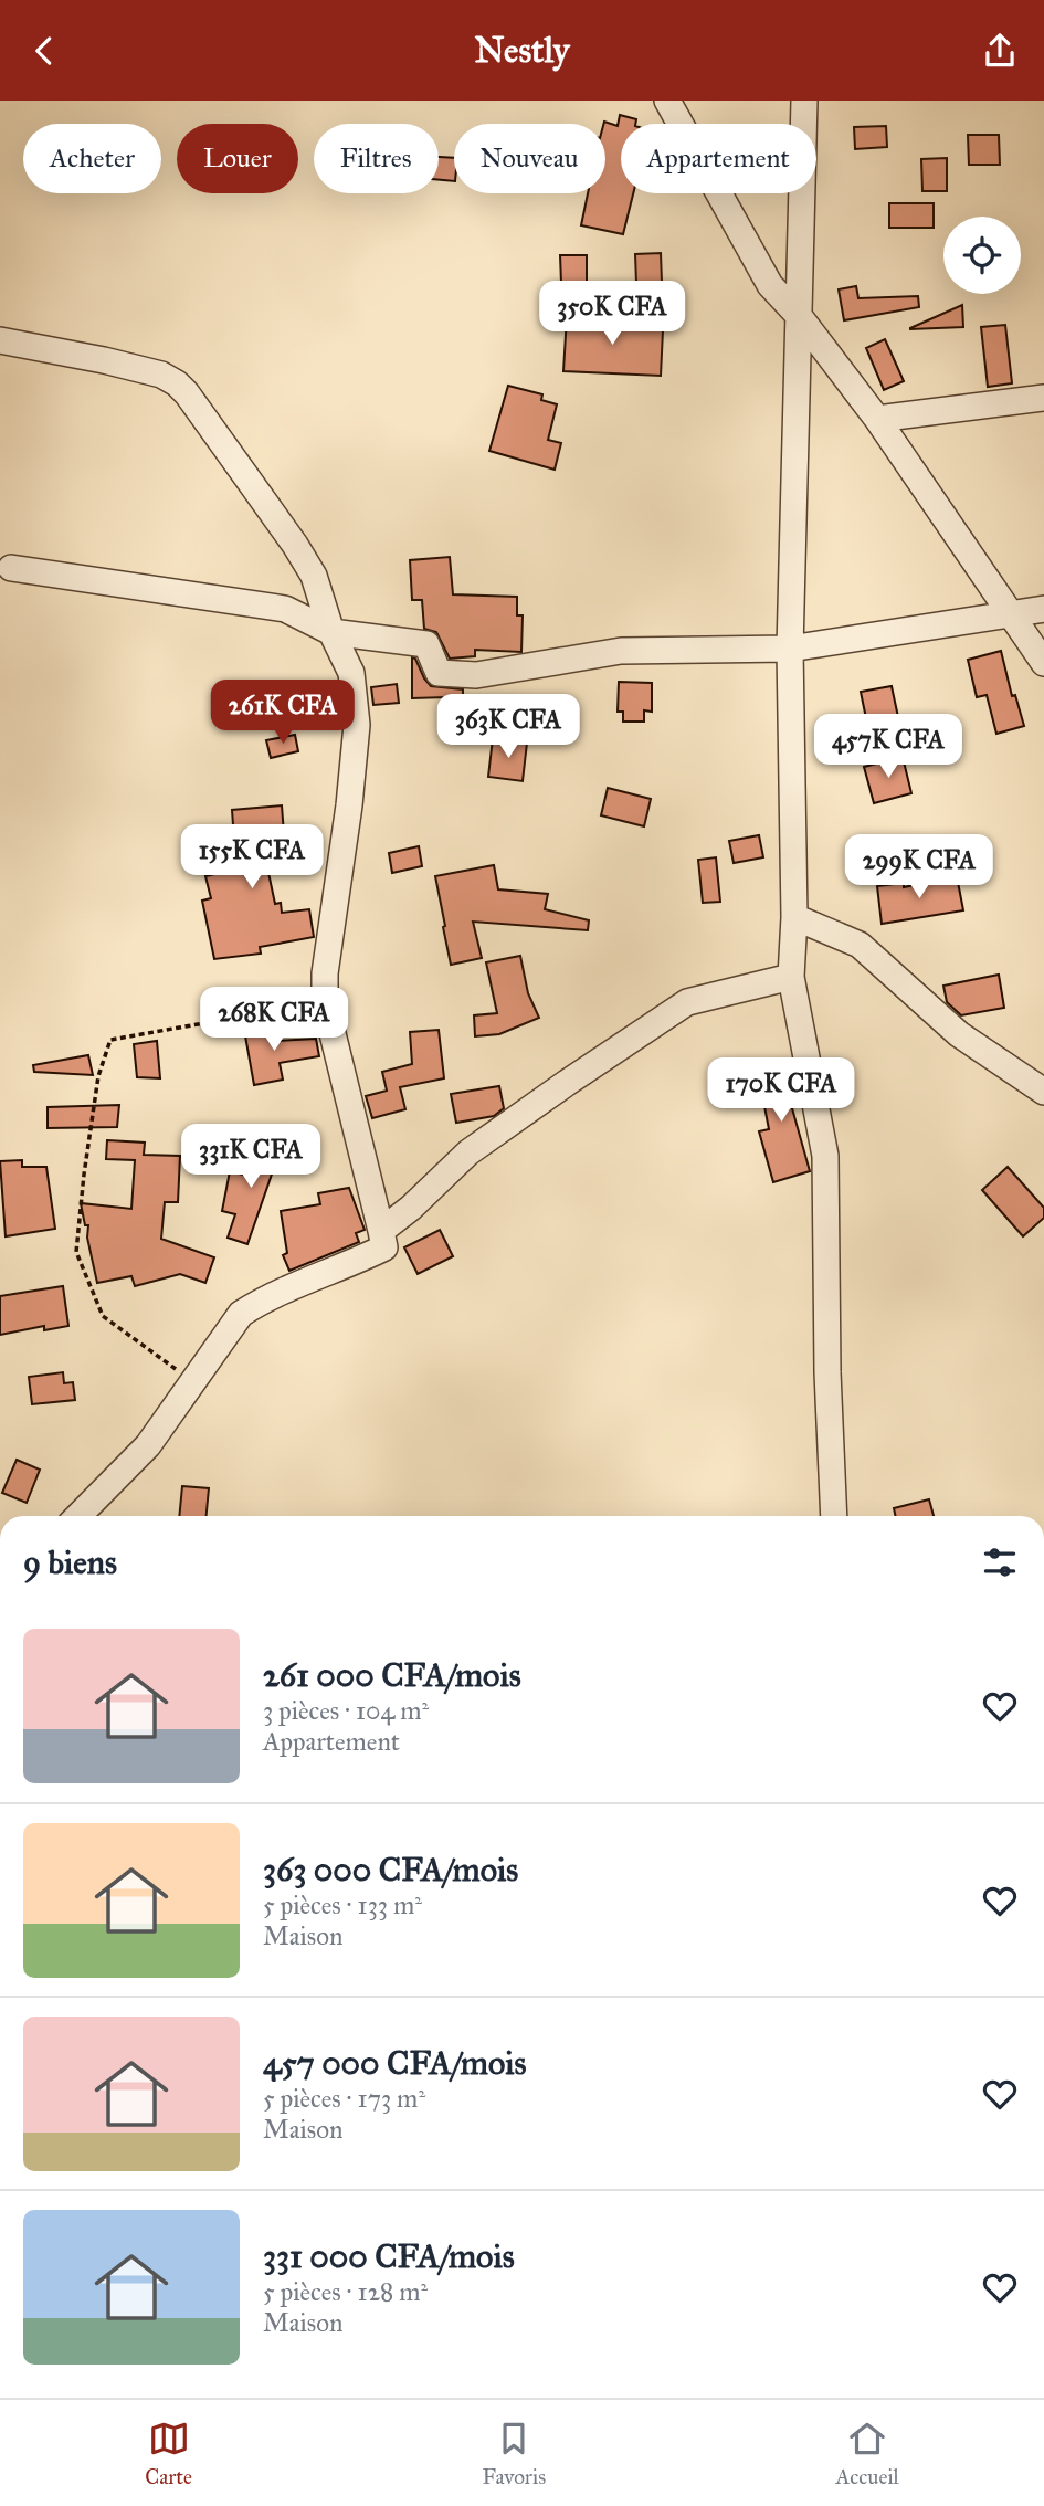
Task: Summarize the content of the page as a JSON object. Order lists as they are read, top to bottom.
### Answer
{
  "page": {
    "header": "Nestly",
    "chip": [
      "Acheter",
      "Louer",
      "Filtres",
      "Nouveau",
      "Appartement"
    ],
    "price": [
      "350K CFA",
      "261K CFA",
      "363K CFA",
      "457K CFA",
      "155K CFA",
      "299K CFA",
      "268K CFA",
      "170K CFA",
      "331K CFA"
    ],
    "heading": "9 biens",
    "list": [
      {
        "name": "261 000 CFA/mois",
        "note": "3 pièces · 104 m² · Appartement"
      },
      {
        "name": "363 000 CFA/mois",
        "note": "5 pièces · 133 m² · Maison"
      },
      {
        "name": "457 000 CFA/mois",
        "note": "5 pièces · 173 m² · Maison"
      },
      {
        "name": "331 000 CFA/mois",
        "note": "5 pièces · 128 m² · Maison"
      }
    ],
    "tabs": ["Carte", "Favoris", "Accueil"]
  }
}
